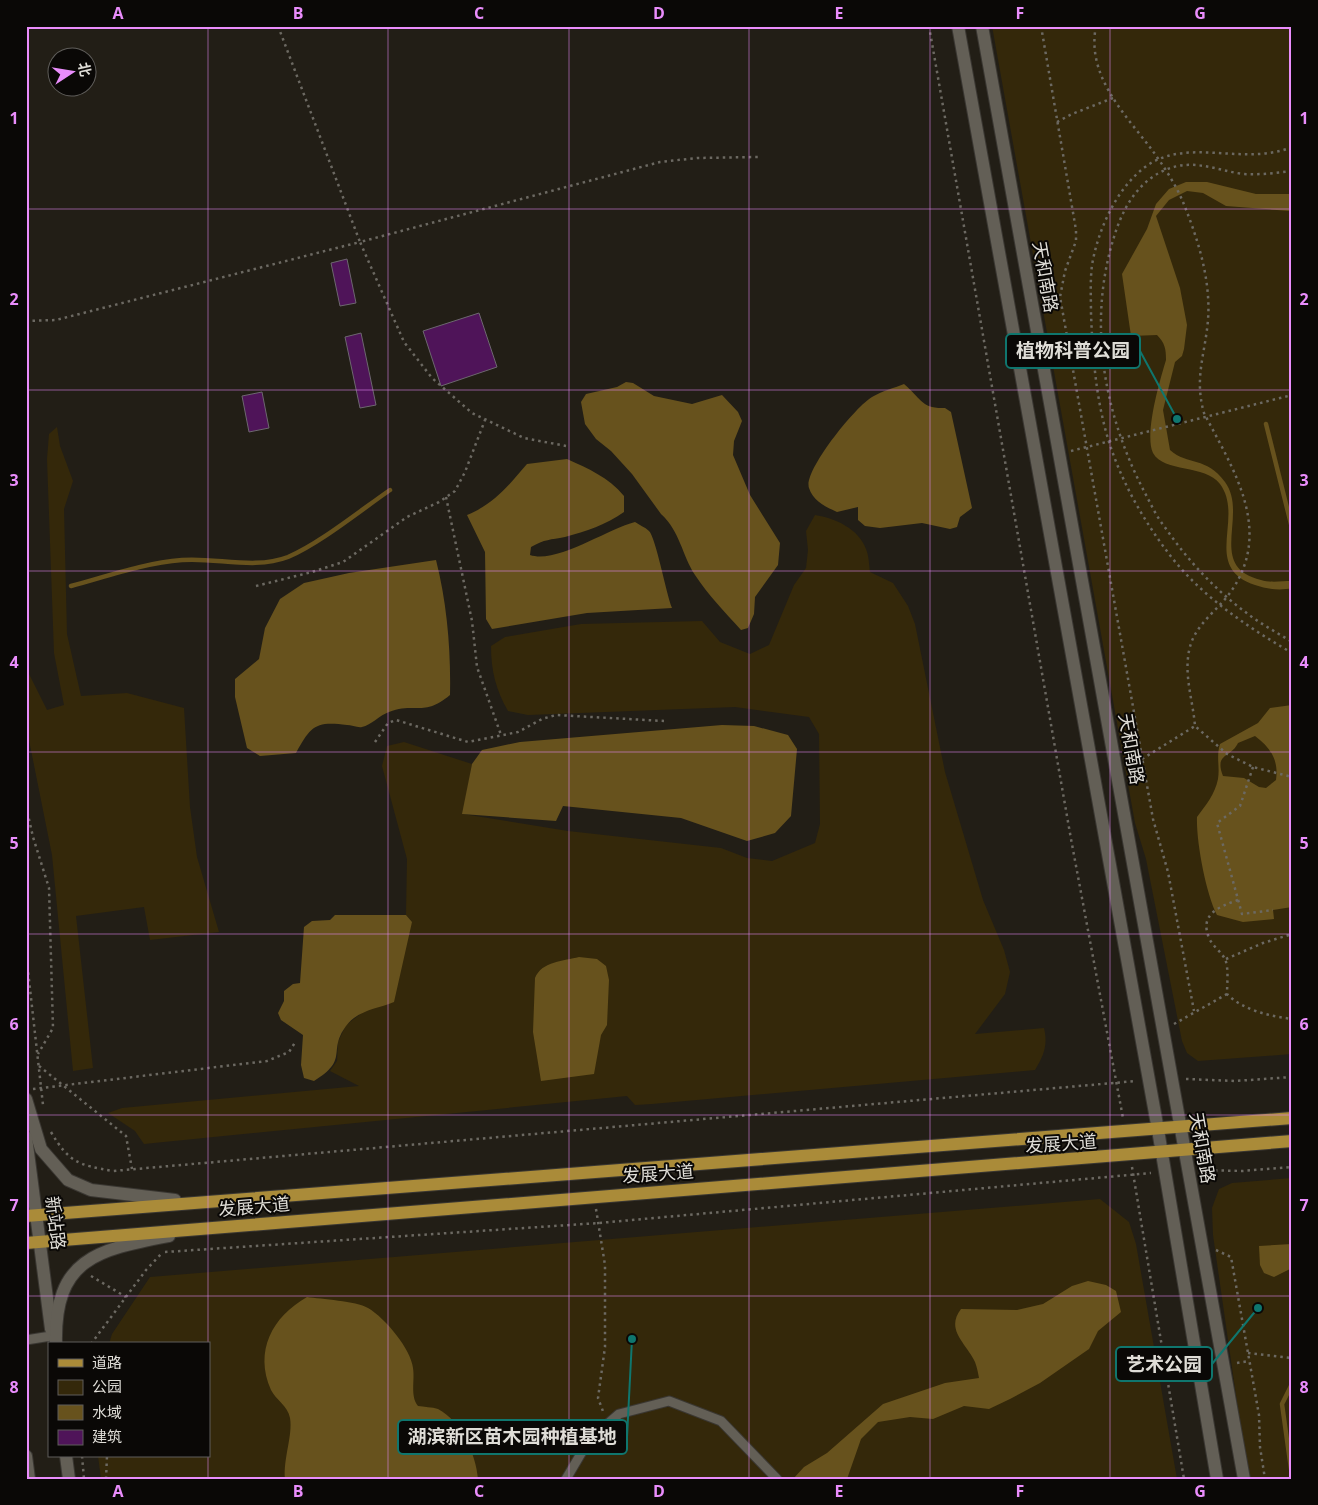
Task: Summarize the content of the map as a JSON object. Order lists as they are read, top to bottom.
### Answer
{
  "streets": {
    "main road": ["发展大道"],
    "street": ["天和南路", "新站路"]
  },
  "crossings": [
    ["天和南路", "发展大道"],
    ["发展大道", "新站路"]
  ],
  "places": ["植物科普公园", "艺术公园", "湖滨新区苗木园种植基地"],
  "legend": [
    "道路",
    "公园",
    "水域",
    "建筑"
  ],
  "north": "right",
  "grid": {
    "columns": [
      "A",
      "B",
      "C",
      "D",
      "E",
      "F",
      "G"
    ],
    "rows": [
      "1",
      "2",
      "3",
      "4",
      "5",
      "6",
      "7",
      "8"
    ]
  }
}
